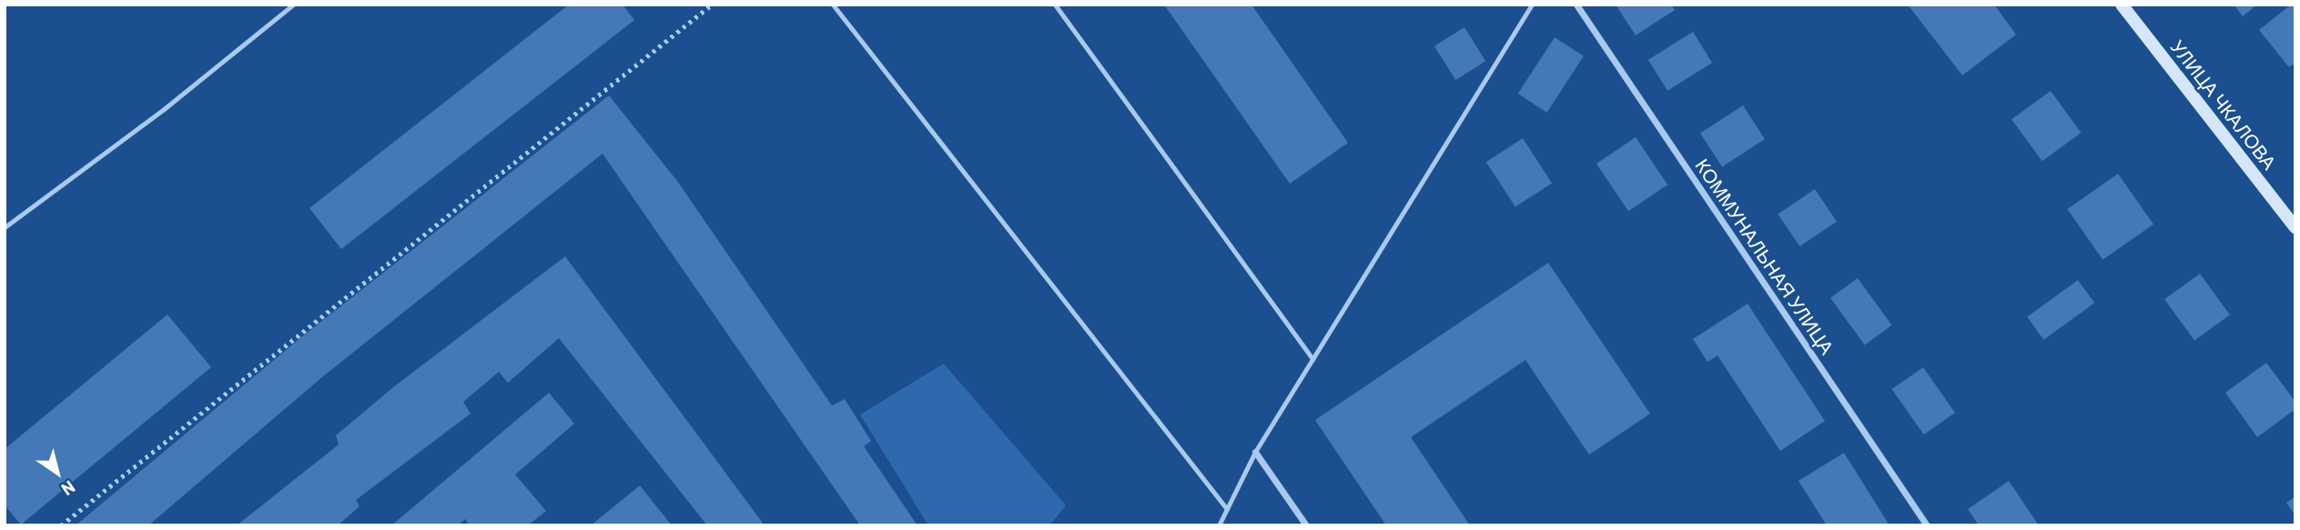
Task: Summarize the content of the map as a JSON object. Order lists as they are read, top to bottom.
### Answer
{
  "streets": {
    "street": ["УЛИЦА ЧКАЛОВА", "КОММУНАЛЬНАЯ УЛИЦА"]
  },
  "north": "bottom right"
}
